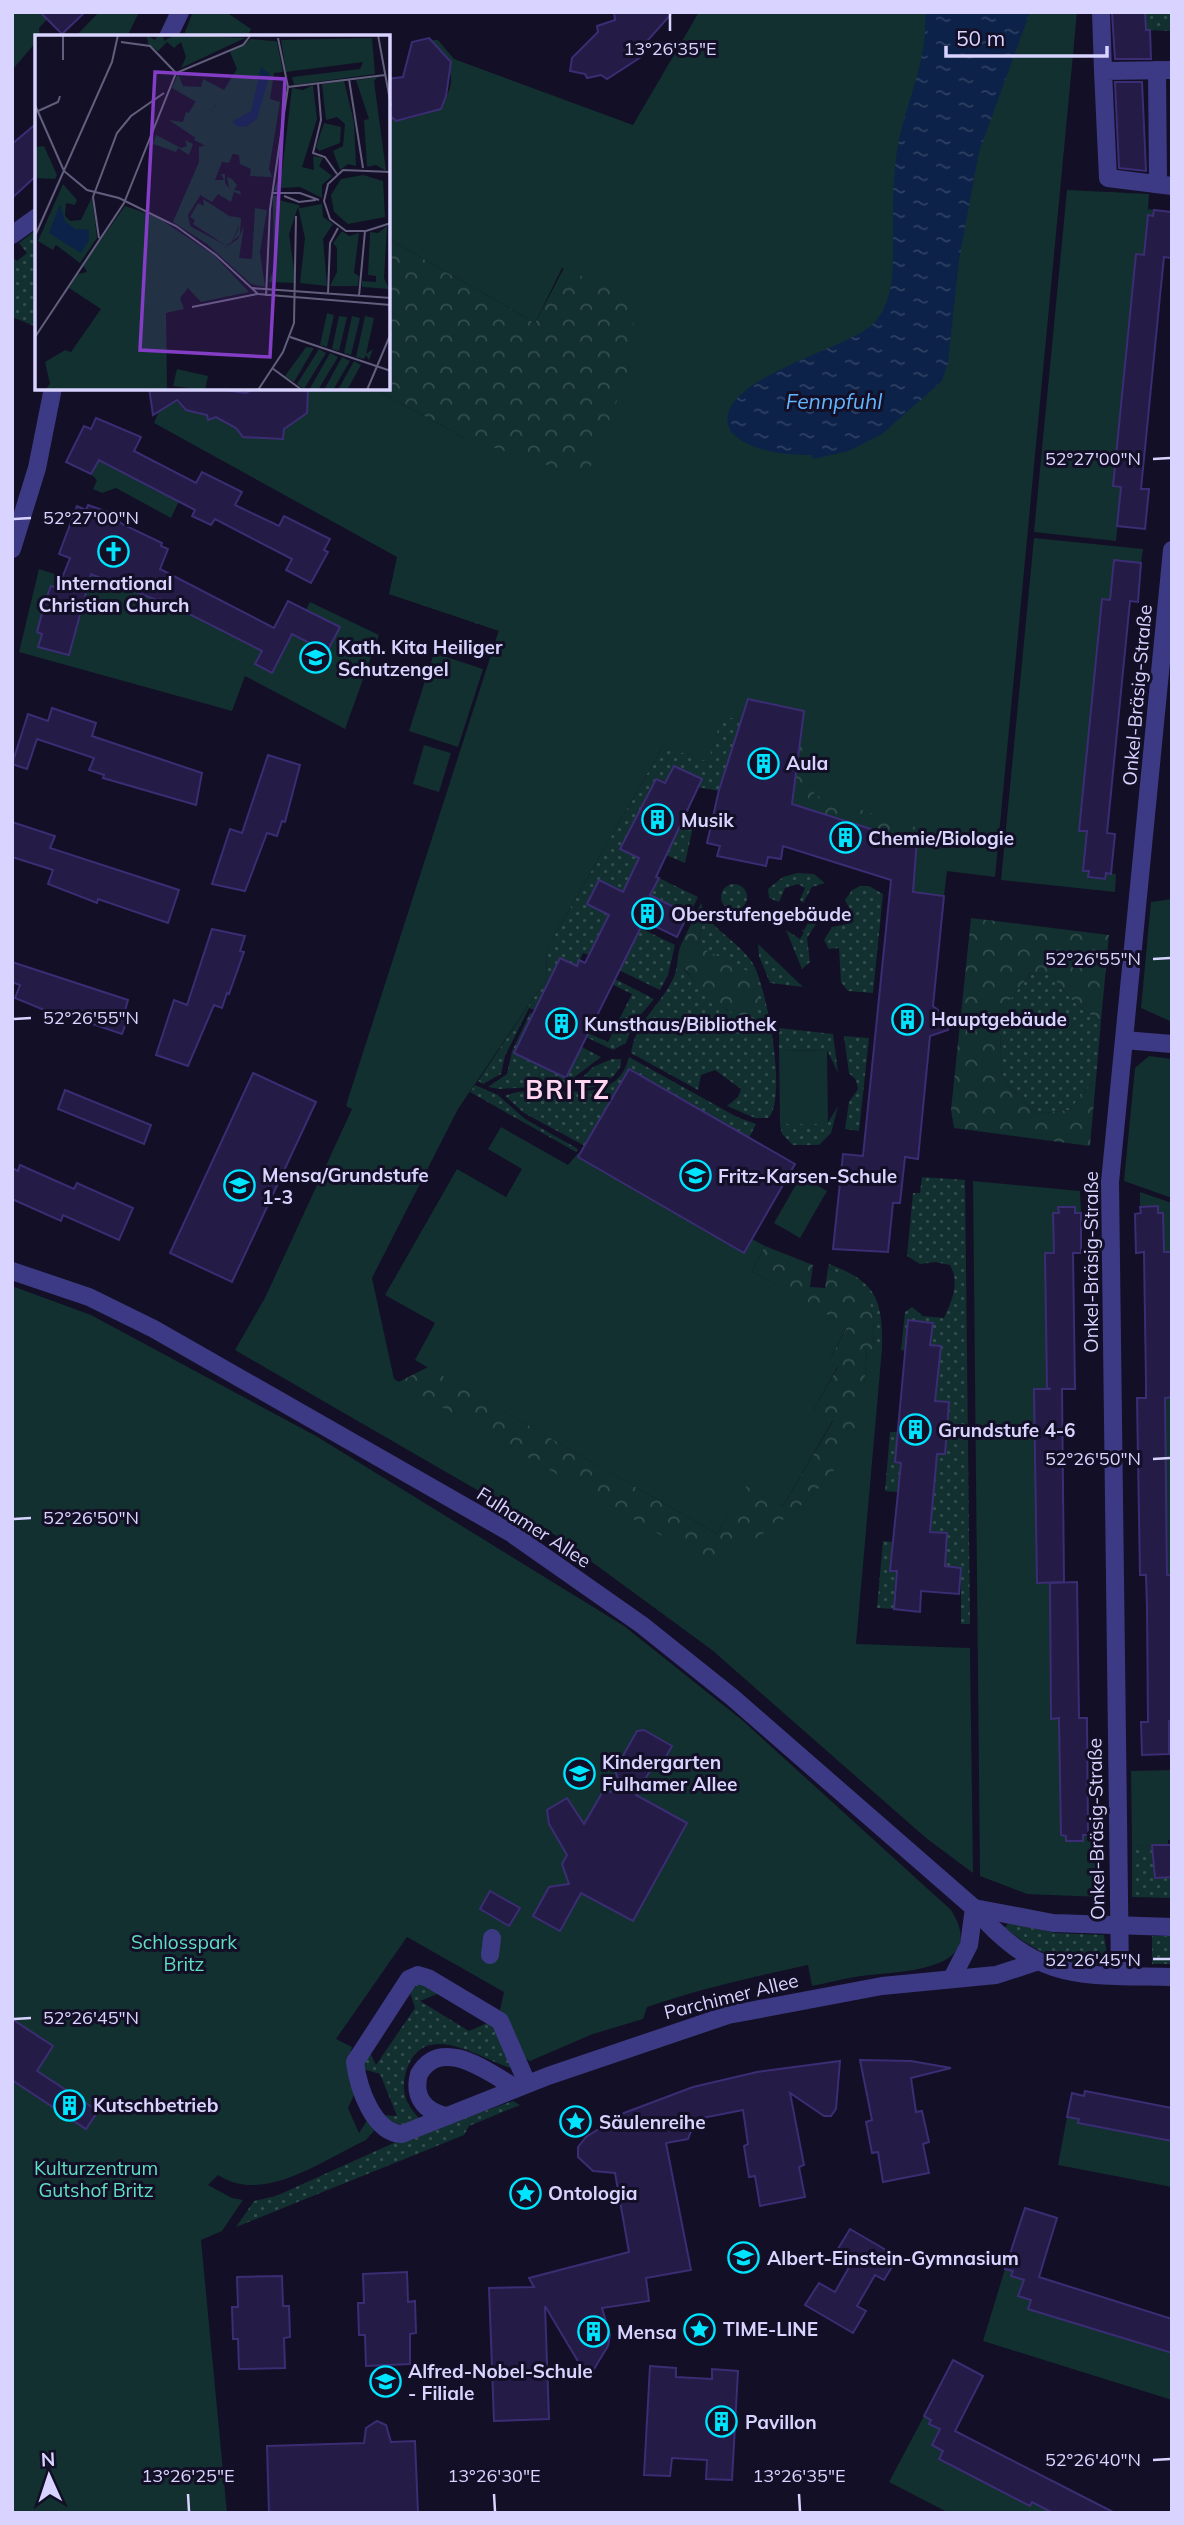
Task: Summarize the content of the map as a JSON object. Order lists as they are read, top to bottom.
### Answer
{
  "streets": {
    "street": ["Onkel-Bräsig-Straße", "Fulhamer Allee", "Parchimer Allee"]
  },
  "districts": ["BRITZ"],
  "water": ["Fennpfuhl"],
  "parks": ["Schlosspark Britz", "Kulturzentrum Gutshof Britz"],
  "places": {
    "church": ["International Christian Church"],
    "school or university": [
      "Kath. Kita Heiliger Schutzengel",
      "Fritz-Karsen-Schule",
      "Mensa/Grundstufe 1-3",
      "Kindergarten Fulhamer Allee",
      "Albert-Einstein-Gymnasium",
      "Alfred-Nobel-Schule - Filiale"
    ],
    "building": [
      "Aula",
      "Musik",
      "Chemie/Biologie",
      "Oberstufengebäude",
      "Hauptgebäude",
      "Kunsthaus/Bibliothek",
      "Grundstufe 4-6",
      "Kutschbetrieb",
      "Mensa",
      "Pavillon"
    ],
    "place": ["Säulenreihe", "Ontologia", "TIME-LINE"]
  },
  "scale_bar": "50 m",
  "north": "top",
  "coordinates": [
    "13°26'35\"E",
    "52°27'00\"N",
    "52°26'55\"N",
    "52°26'50\"N",
    "52°26'45\"N",
    "52°26'40\"N",
    "13°26'25\"E",
    "13°26'30\"E"
  ]
}
